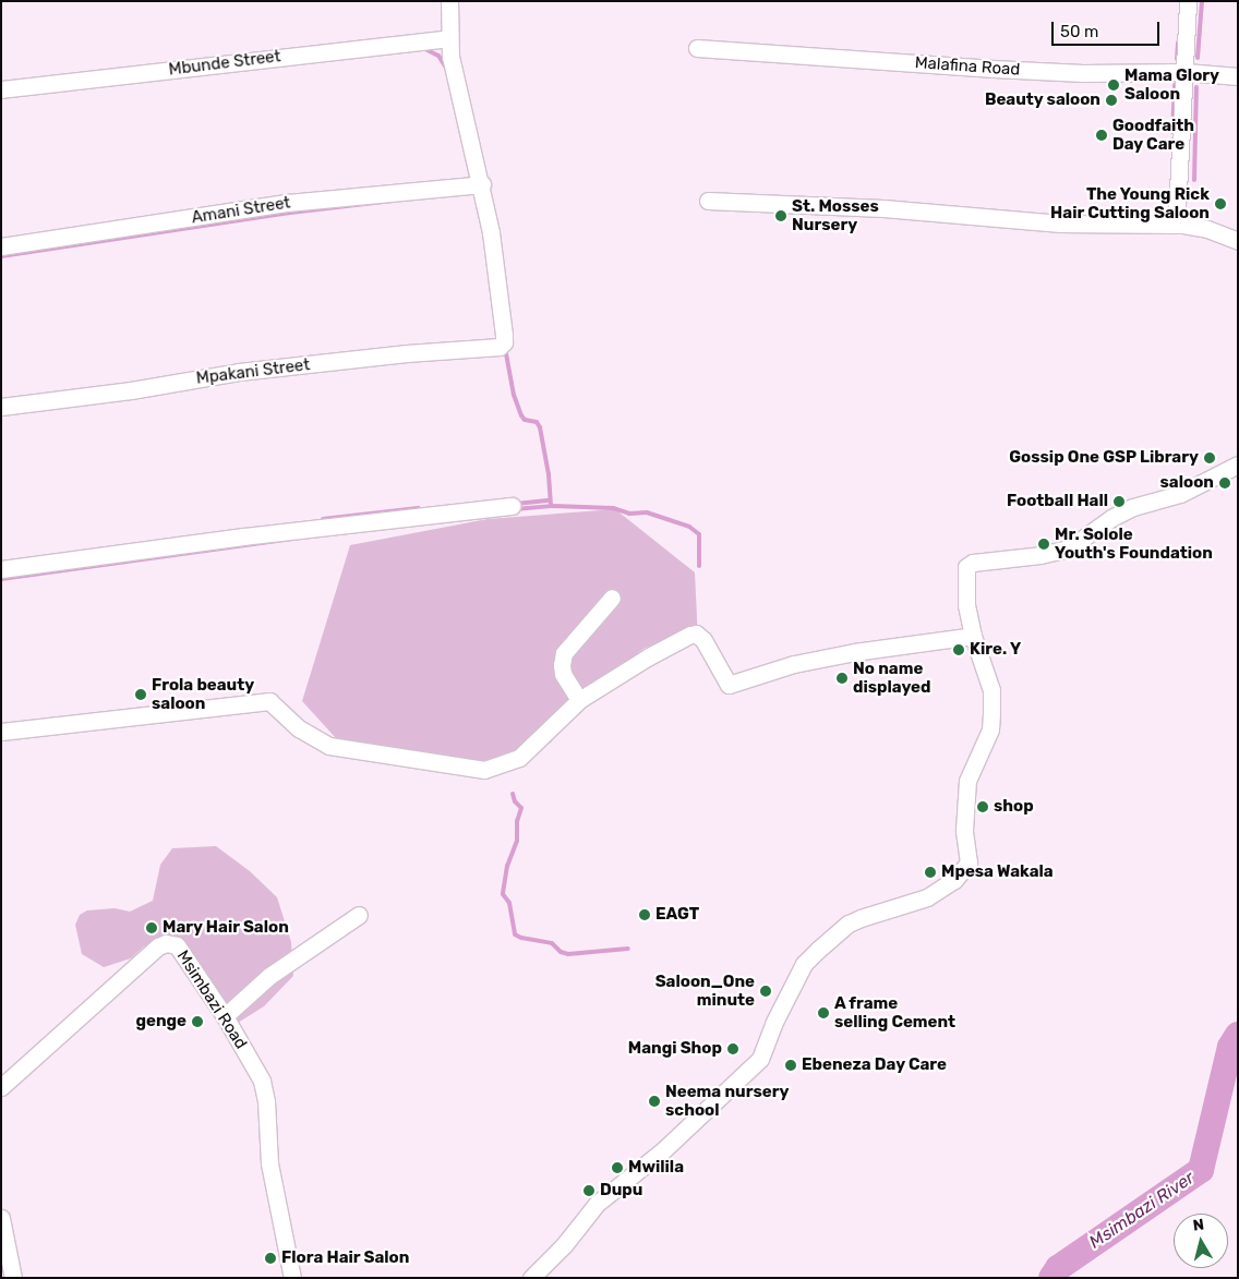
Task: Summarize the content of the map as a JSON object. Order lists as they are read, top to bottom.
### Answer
{
  "streets": {
    "street": [
      "Mbunde Street",
      "Malafina Road",
      "Amani Street",
      "Mpakani Street",
      "Msimbazi Road"
    ]
  },
  "crossings": [
    ["Amani Street", "Mpakani Street"]
  ],
  "water": ["Msimbazi River"],
  "places": [
    "Mama Glory Saloon",
    "Beauty saloon",
    "Goodfaith Day Care",
    "The Young Rick Hair Cutting Saloon",
    "St. Mosses Nursery",
    "Gossip One GSP Library",
    "saloon",
    "Football Hall",
    "Mr. Solole Youth's Foundation",
    "Kire. Y",
    "No name displayed",
    "Frola beauty saloon",
    "shop",
    "Mpesa Wakala",
    "EAGT",
    "Mary Hair Salon",
    "Saloon_One minute",
    "A frame selling Cement",
    "genge",
    "Mangi Shop",
    "Ebeneza Day Care",
    "Neema nursery school",
    "Mwilila",
    "Dupu",
    "Flora Hair Salon"
  ],
  "scale_bar": "50 m",
  "north": "top"
}
